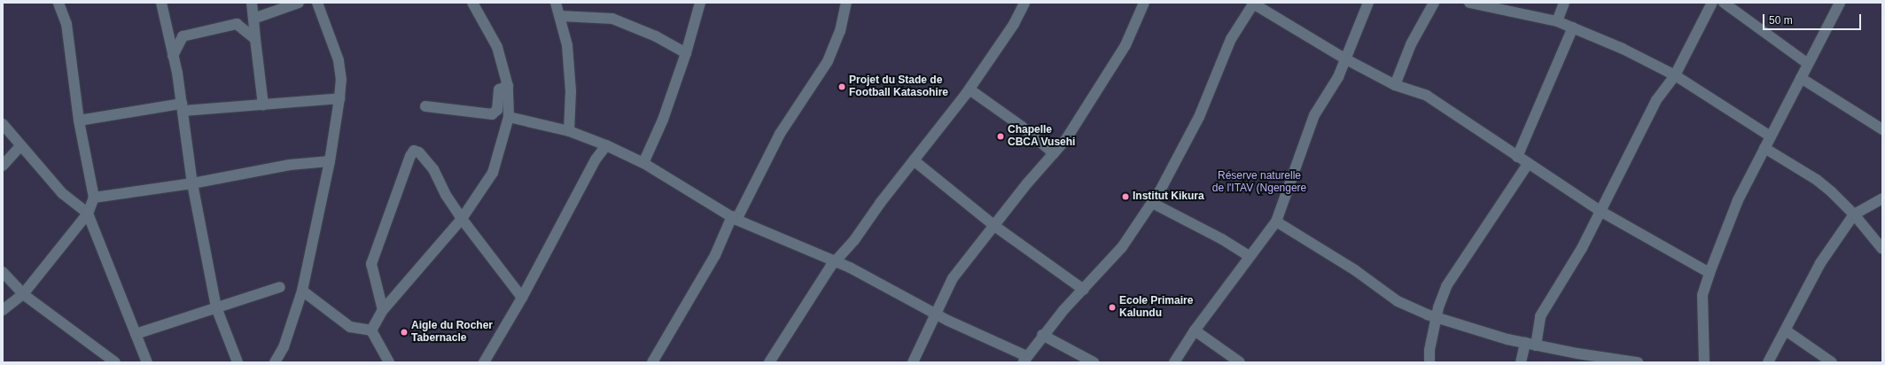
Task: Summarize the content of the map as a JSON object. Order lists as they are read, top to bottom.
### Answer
{
  "parks": ["Réserve naturelle de l'ITAV (Ngengere"],
  "places": [
    "Projet du Stade de Football Katasohire",
    "Chapelle CBCA Vusehi",
    "Institut Kikura",
    "Ecole Primaire Kalundu",
    "Aigle du Rocher Tabernacle"
  ],
  "scale_bar": "50 m"
}
